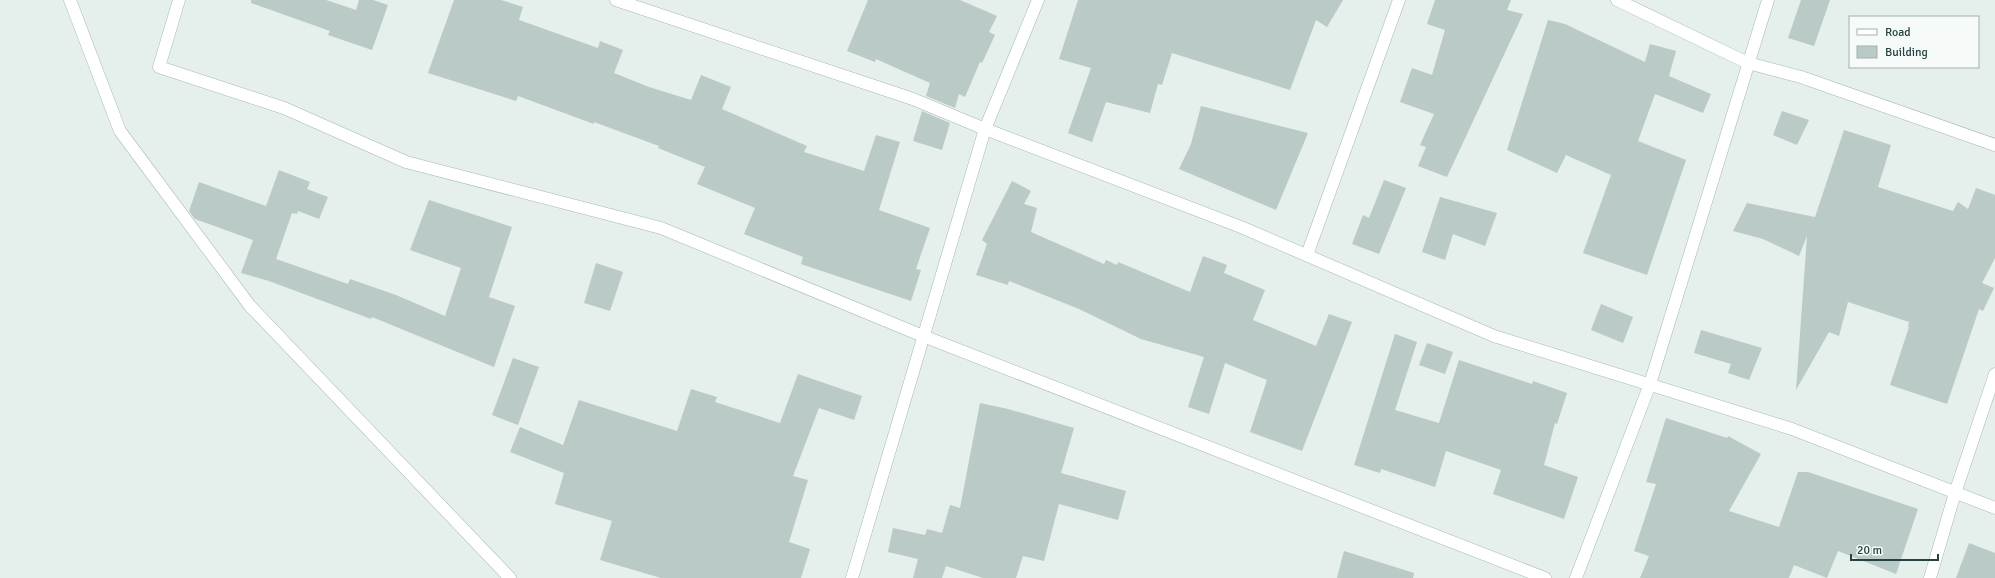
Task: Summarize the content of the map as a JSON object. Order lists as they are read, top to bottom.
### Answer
{
  "legend": ["Road", "Building"],
  "scale_bar": "20 m"
}
